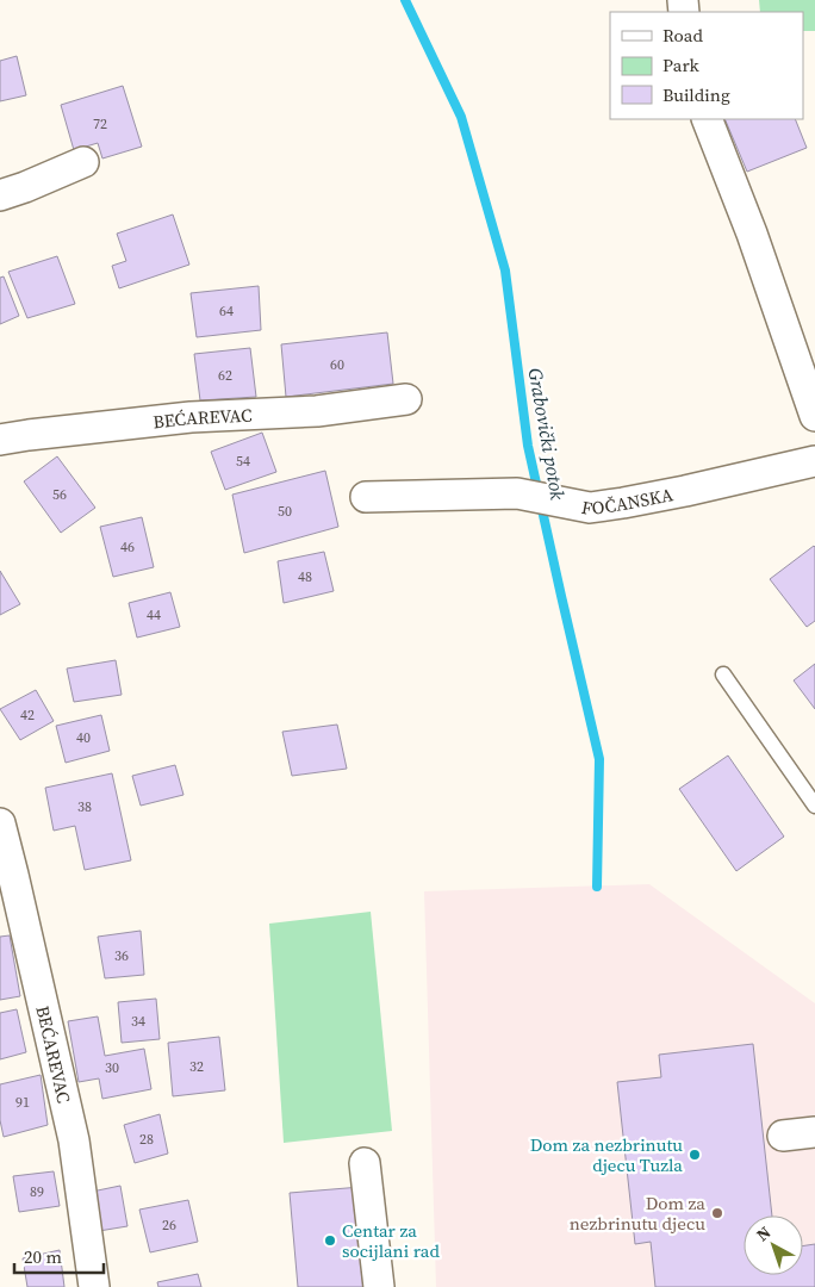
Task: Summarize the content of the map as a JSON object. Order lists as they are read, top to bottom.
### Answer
{
  "streets": {
    "street": ["BEĆAREVAC", "FOČANSKA"]
  },
  "water": ["Grabovički potok"],
  "places": ["Dom za nezbrinutu djecu Tuzla", "Dom za nezbrinutu djecu", "Centar za socijlani rad"],
  "house_numbers": [
    "72",
    "64",
    "60",
    "62",
    "54",
    "56",
    "50",
    "46",
    "48",
    "44",
    "42",
    "40",
    "38",
    "36",
    "34",
    "32",
    "30",
    "91",
    "28",
    "89",
    "26"
  ],
  "legend": ["Road", "Park", "Building"],
  "scale_bar": "20 m",
  "north": "top left"
}
